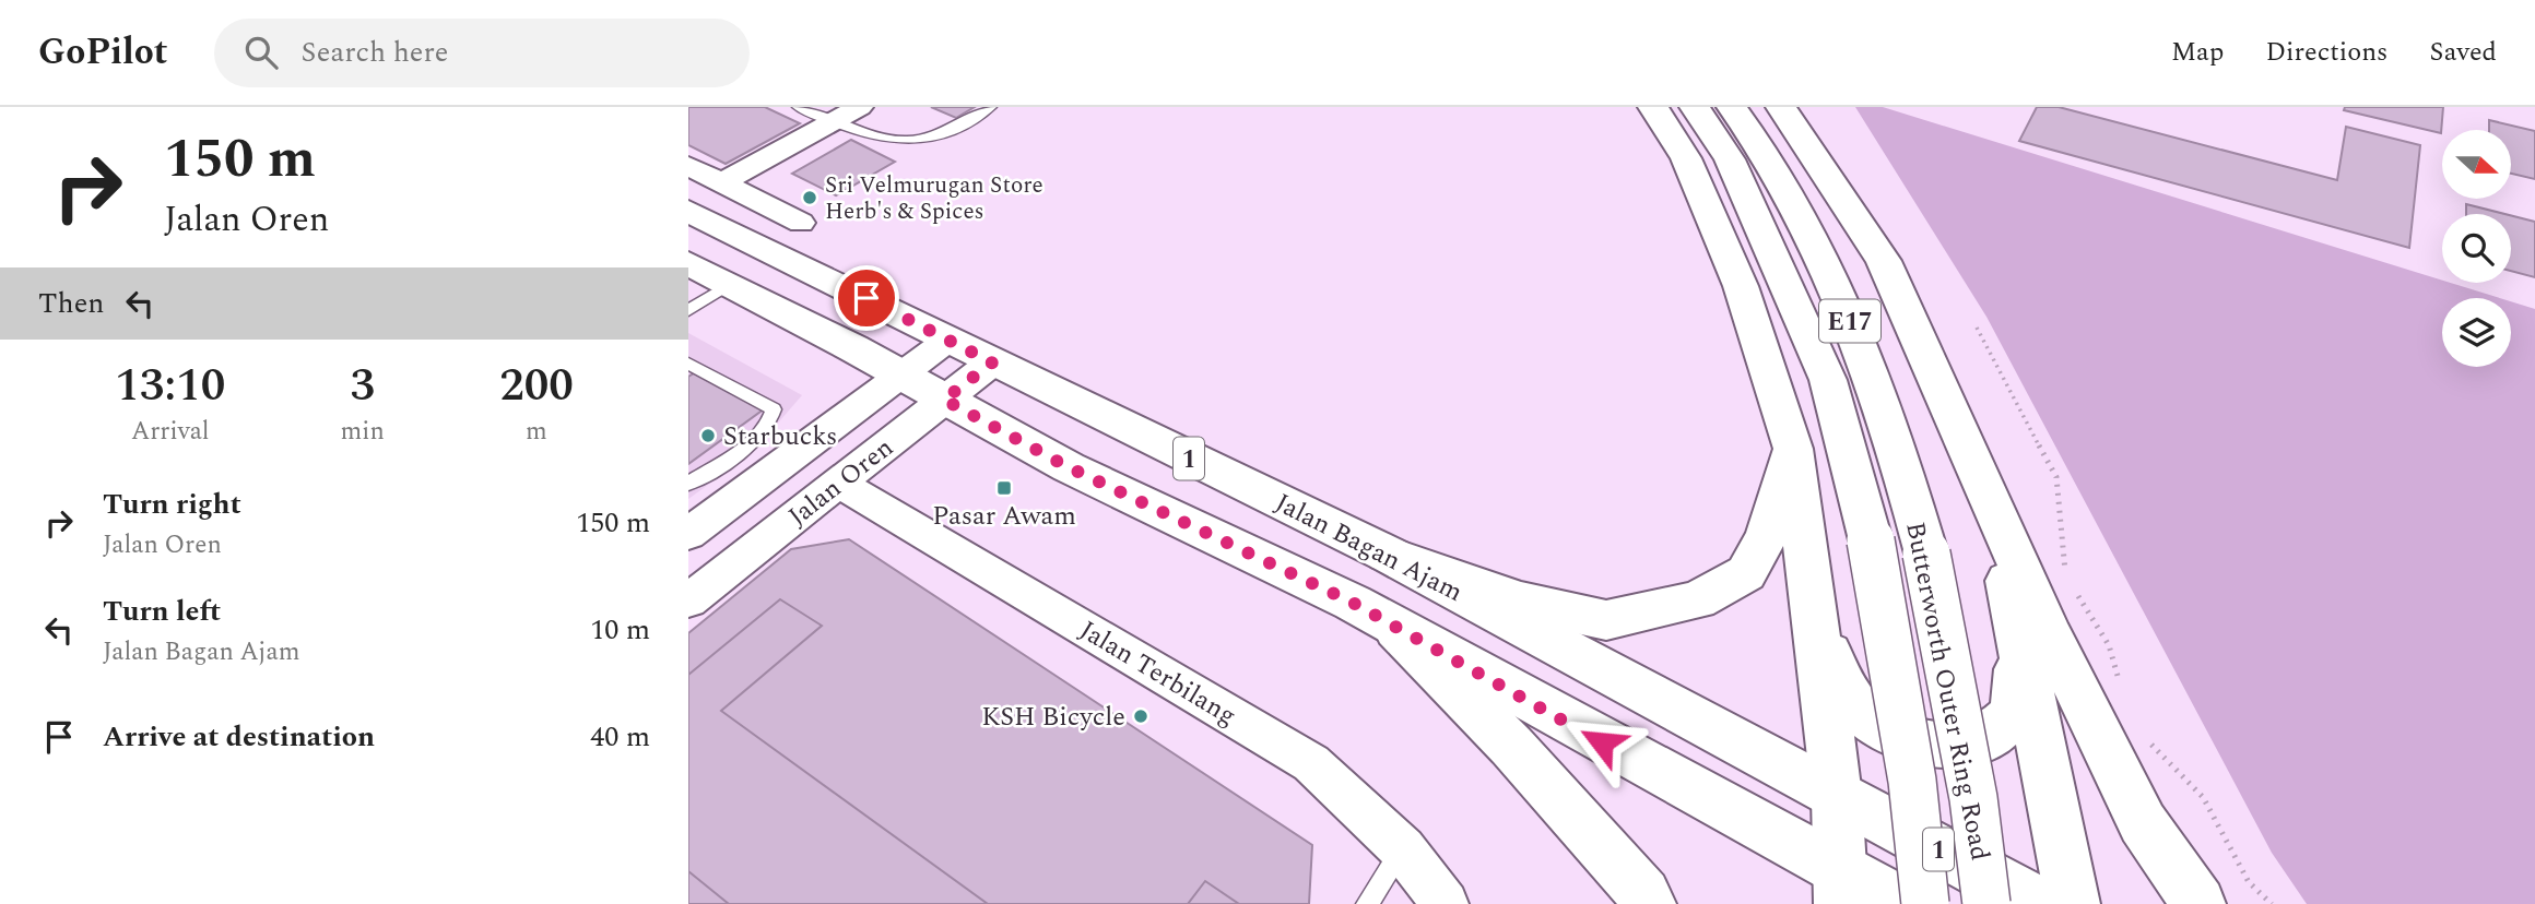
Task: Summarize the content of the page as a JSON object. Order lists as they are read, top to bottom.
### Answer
{
  "streets": {
    "main road": [
      "E17",
      "1",
      "Jalan Bagan Ajam",
      "Butterworth Outer Ring Road"
    ],
    "street": ["Jalan Oren", "Jalan Terbilang"]
  },
  "crossings": [
    ["1", "Jalan Oren"],
    ["Jalan Oren", "Jalan Bagan Ajam"],
    ["Jalan Oren", "Jalan Terbilang"]
  ],
  "places": {
    "other": ["Sri Velmurugan Store Herb's & Spices", "Starbucks", "KSH Bicycle"],
    "transit": ["Pasar Awam"]
  },
  "north": "right",
  "page": {
    "header": "GoPilot",
    "search": "Search here",
    "nav": ["Map", "Directions", "Saved"],
    "turn": ["150 m", "Jalan Oren"],
    "then": "Then",
    "eta": [
      "13:10",
      "Arrival",
      "3",
      "min",
      "200",
      "m"
    ],
    "list": [
      {
        "name": "Turn right",
        "note": "Jalan Oren",
        "value": "150 m"
      },
      {
        "name": "Turn left",
        "note": "Jalan Bagan Ajam",
        "value": "10 m"
      },
      {
        "name": "Arrive at destination",
        "value": "40 m"
      }
    ]
  }
}
